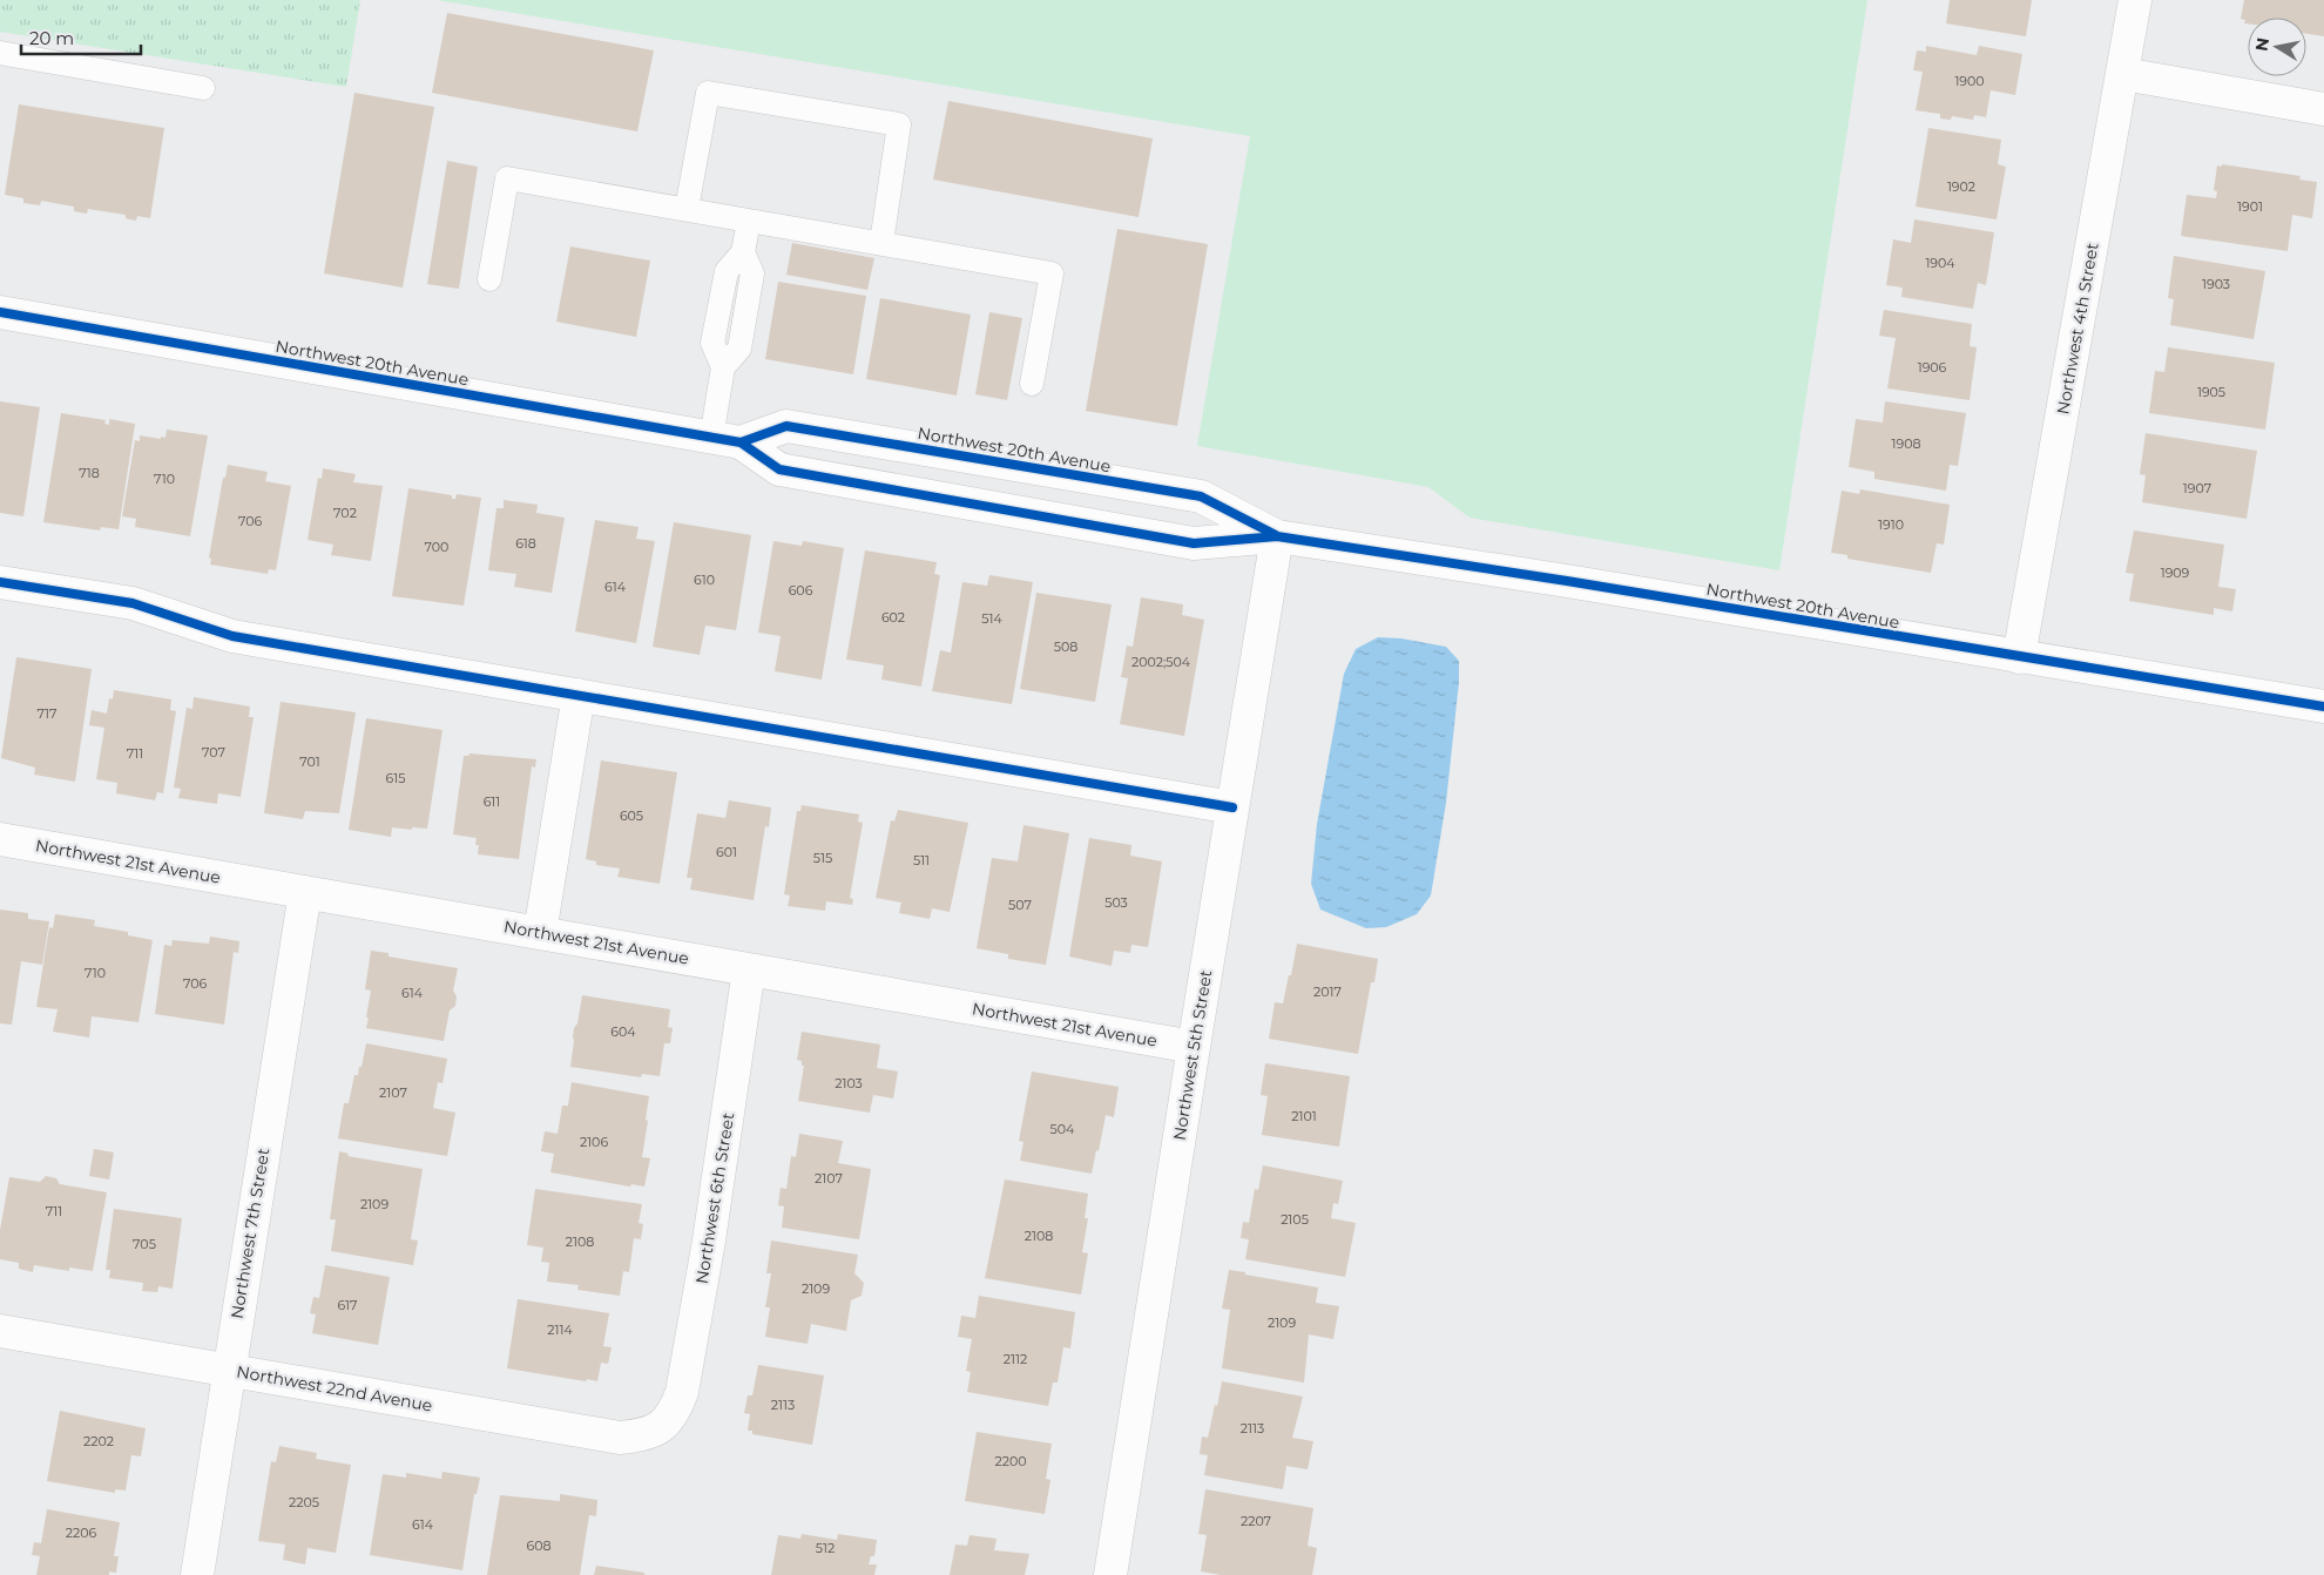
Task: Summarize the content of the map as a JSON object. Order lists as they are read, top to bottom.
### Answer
{
  "streets": {
    "street": [
      "Northwest 4th Street",
      "Northwest 20th Avenue",
      "Northwest 21st Avenue",
      "Northwest 5th Street",
      "Northwest 6th Street",
      "Northwest 7th Street",
      "Northwest 22nd Avenue"
    ]
  },
  "crossings": [
    ["Northwest 4th Street", "Northwest 20th Avenue"],
    ["Northwest 20th Avenue", "Northwest 5th Street"],
    ["Northwest 21st Avenue", "Northwest 5th Street"],
    ["Northwest 21st Avenue", "Northwest 6th Street"],
    ["Northwest 21st Avenue", "Northwest 7th Street"],
    ["Northwest 6th Street", "Northwest 22nd Avenue"],
    ["Northwest 7th Street", "Northwest 22nd Avenue"]
  ],
  "house_numbers": [
    "1900",
    "1902",
    "1901",
    "1904",
    "1903",
    "1906",
    "1905",
    "1908",
    "718",
    "710",
    "1907",
    "702",
    "706",
    "1910",
    "618",
    "700",
    "1909",
    "610",
    "614",
    "606",
    "602",
    "514",
    "508",
    "2002;504",
    "717",
    "707",
    "711",
    "701",
    "615",
    "611",
    "605",
    "601",
    "515",
    "511",
    "503",
    "507",
    "710",
    "706",
    "2017",
    "614",
    "604",
    "2103",
    "2107",
    "2101",
    "504",
    "2106",
    "2107",
    "2109",
    "711",
    "2105",
    "2108",
    "2108",
    "705",
    "2109",
    "617",
    "2109",
    "2114",
    "2112",
    "2113",
    "2113",
    "2202",
    "2200",
    "2205",
    "2207",
    "614",
    "2206",
    "608",
    "512"
  ],
  "scale_bar": "20 m",
  "north": "left"
}
